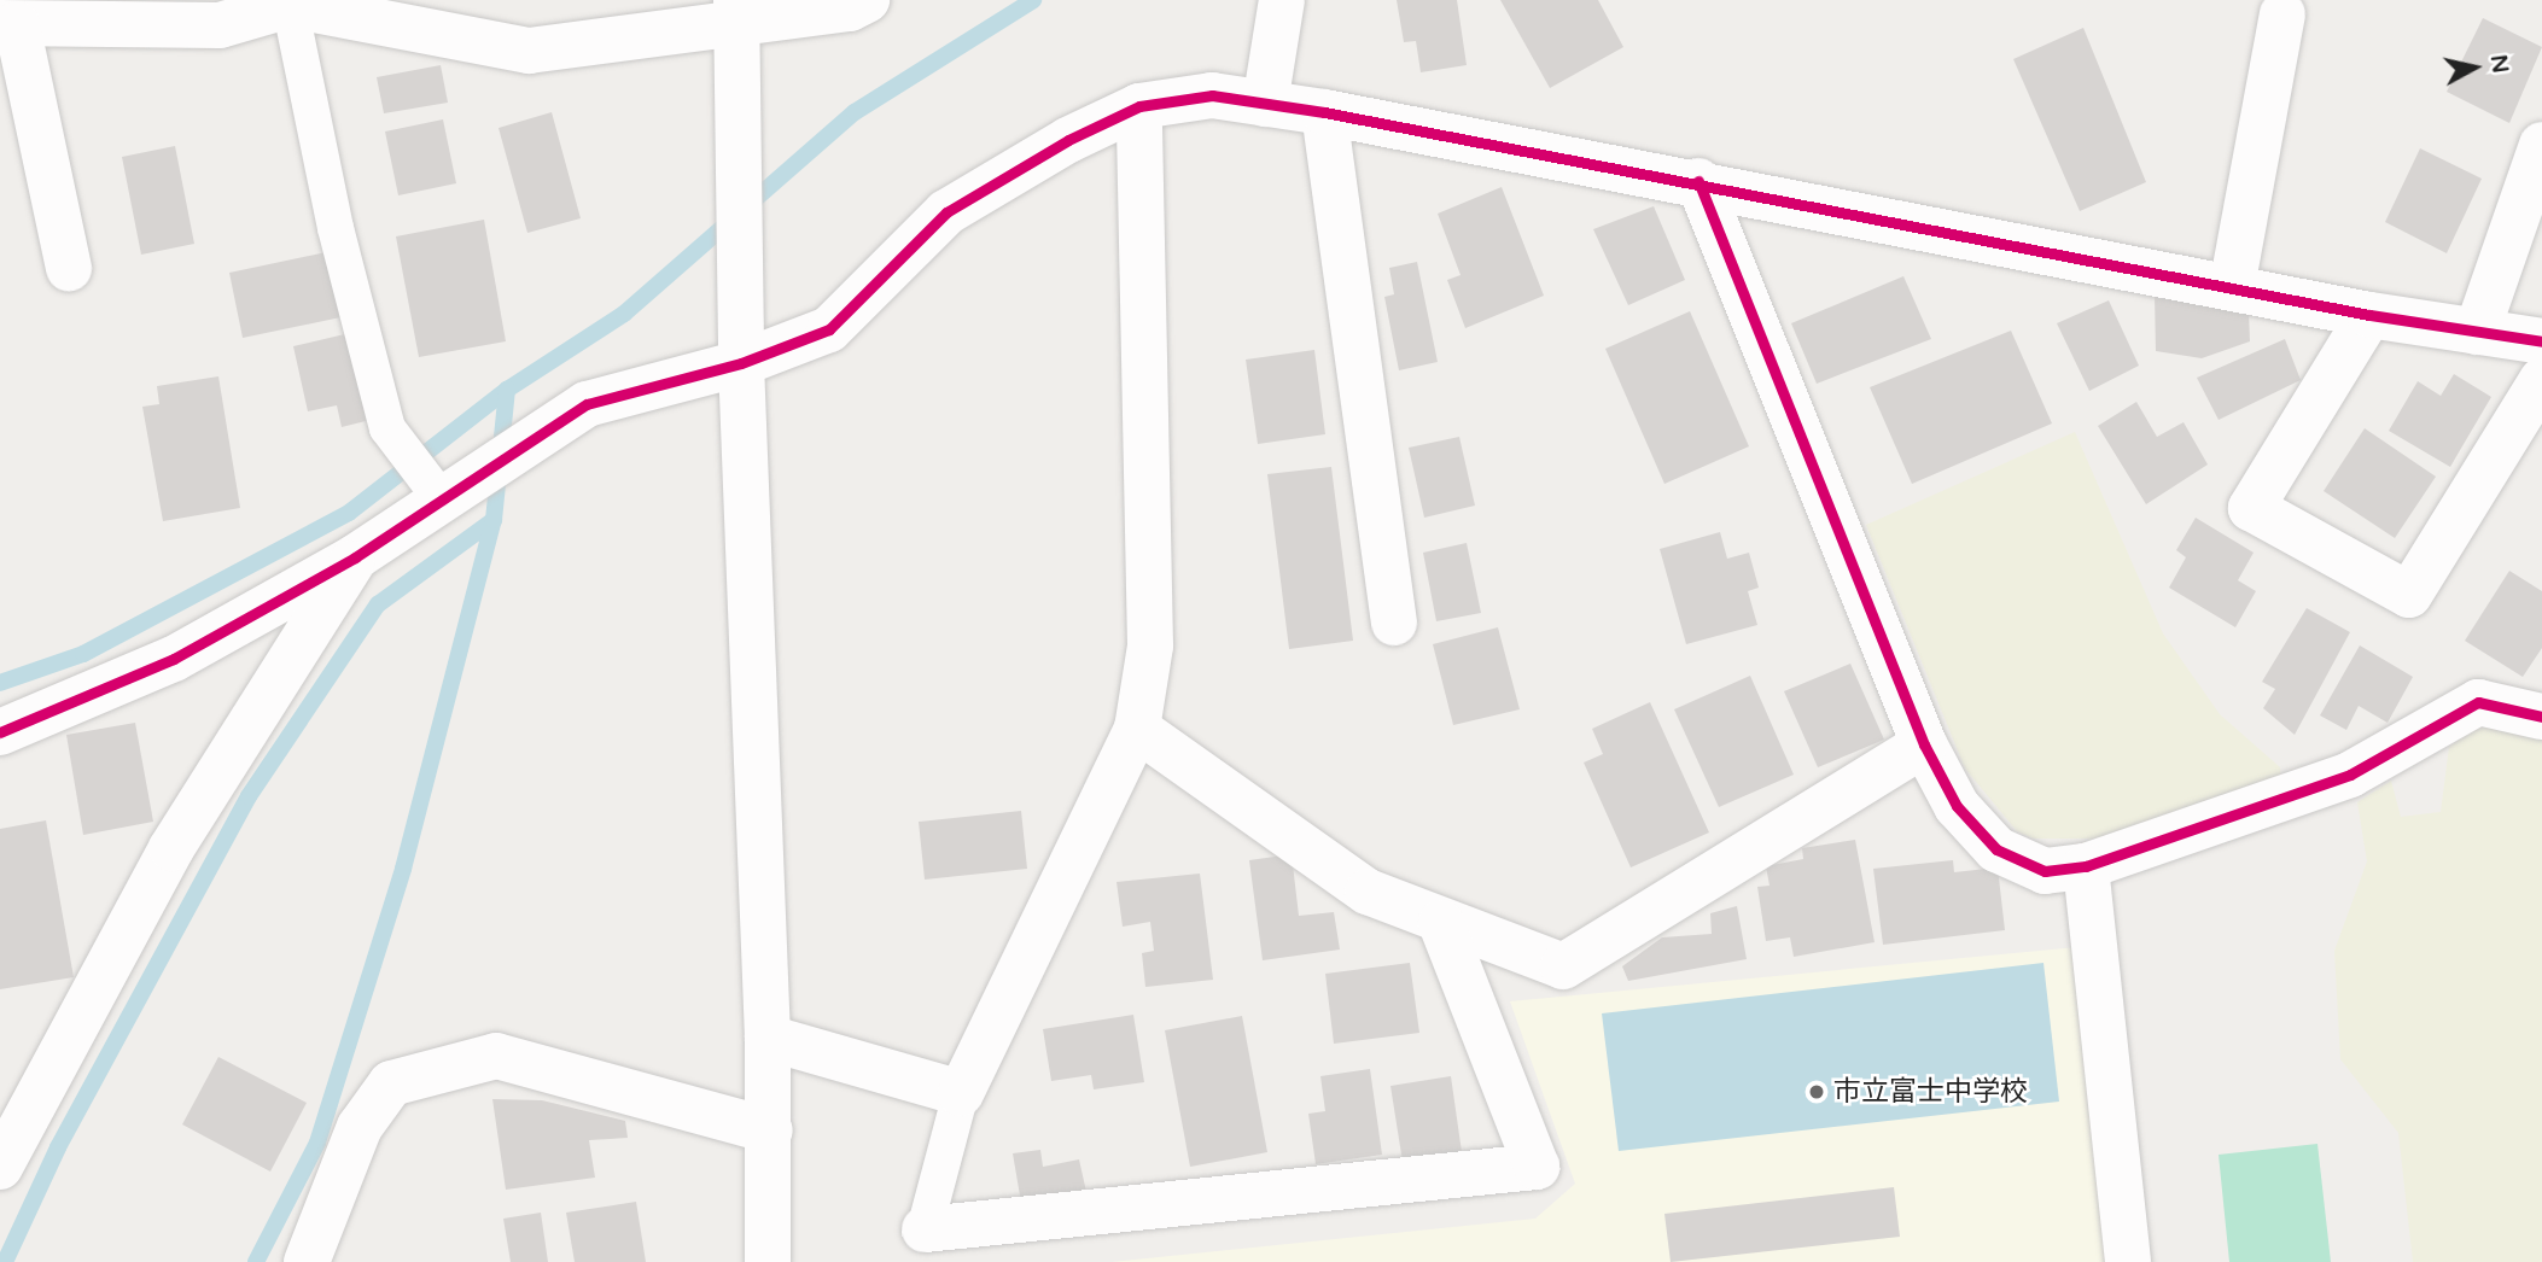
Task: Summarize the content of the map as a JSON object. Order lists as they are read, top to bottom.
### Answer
{
  "places": ["市立富士中学校"],
  "north": "right"
}
